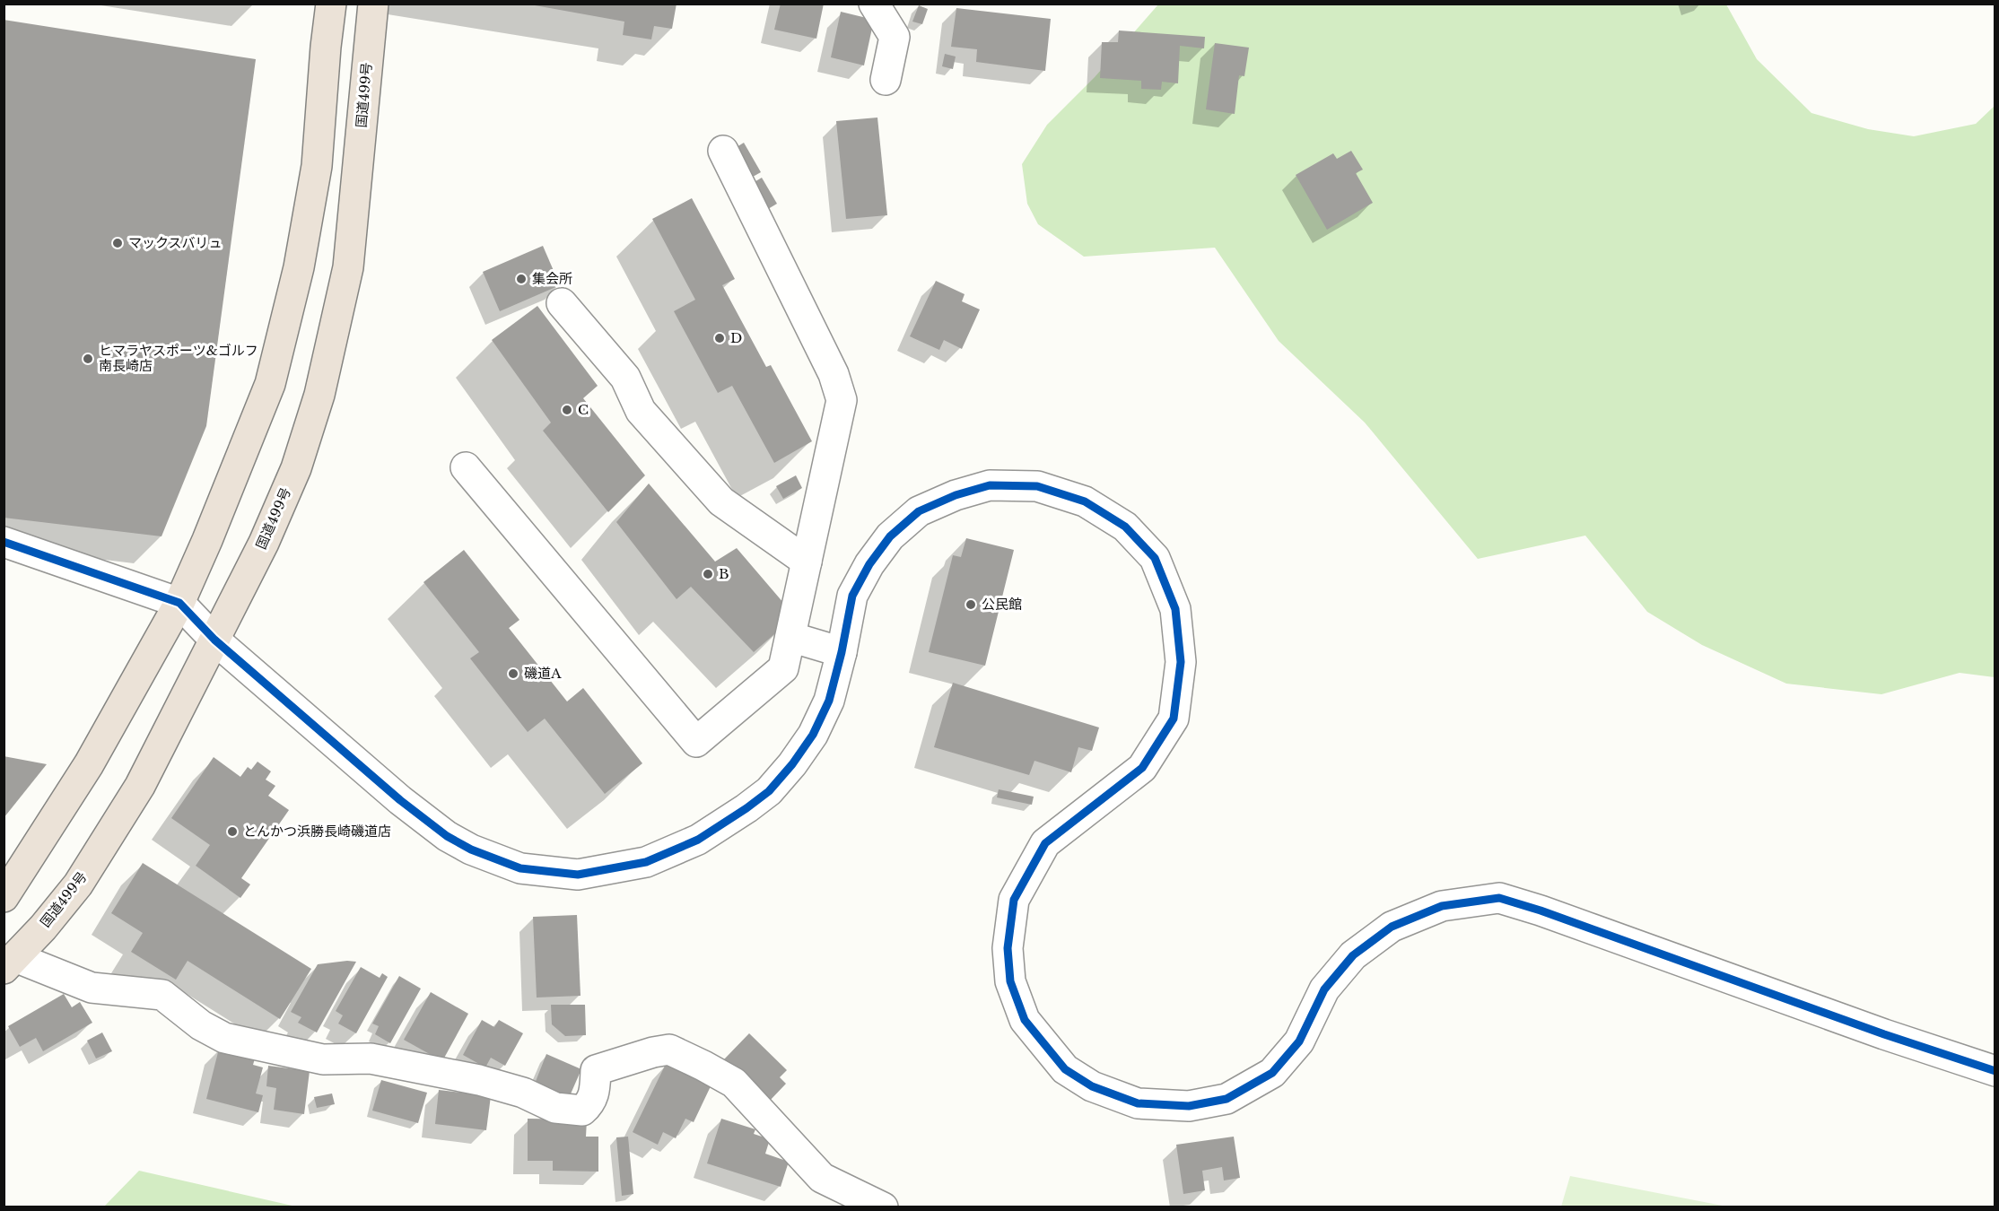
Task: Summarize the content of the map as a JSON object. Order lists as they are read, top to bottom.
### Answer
{
  "streets": {
    "highway": ["国道499号"]
  },
  "places": [
    "マックスバリュ",
    "集会所",
    "D",
    "ヒマラヤスポーツ&ゴルフ 南長崎店",
    "C",
    "B",
    "公民館",
    "磯道A",
    "とんかつ浜勝長崎磯道店"
  ]
}
